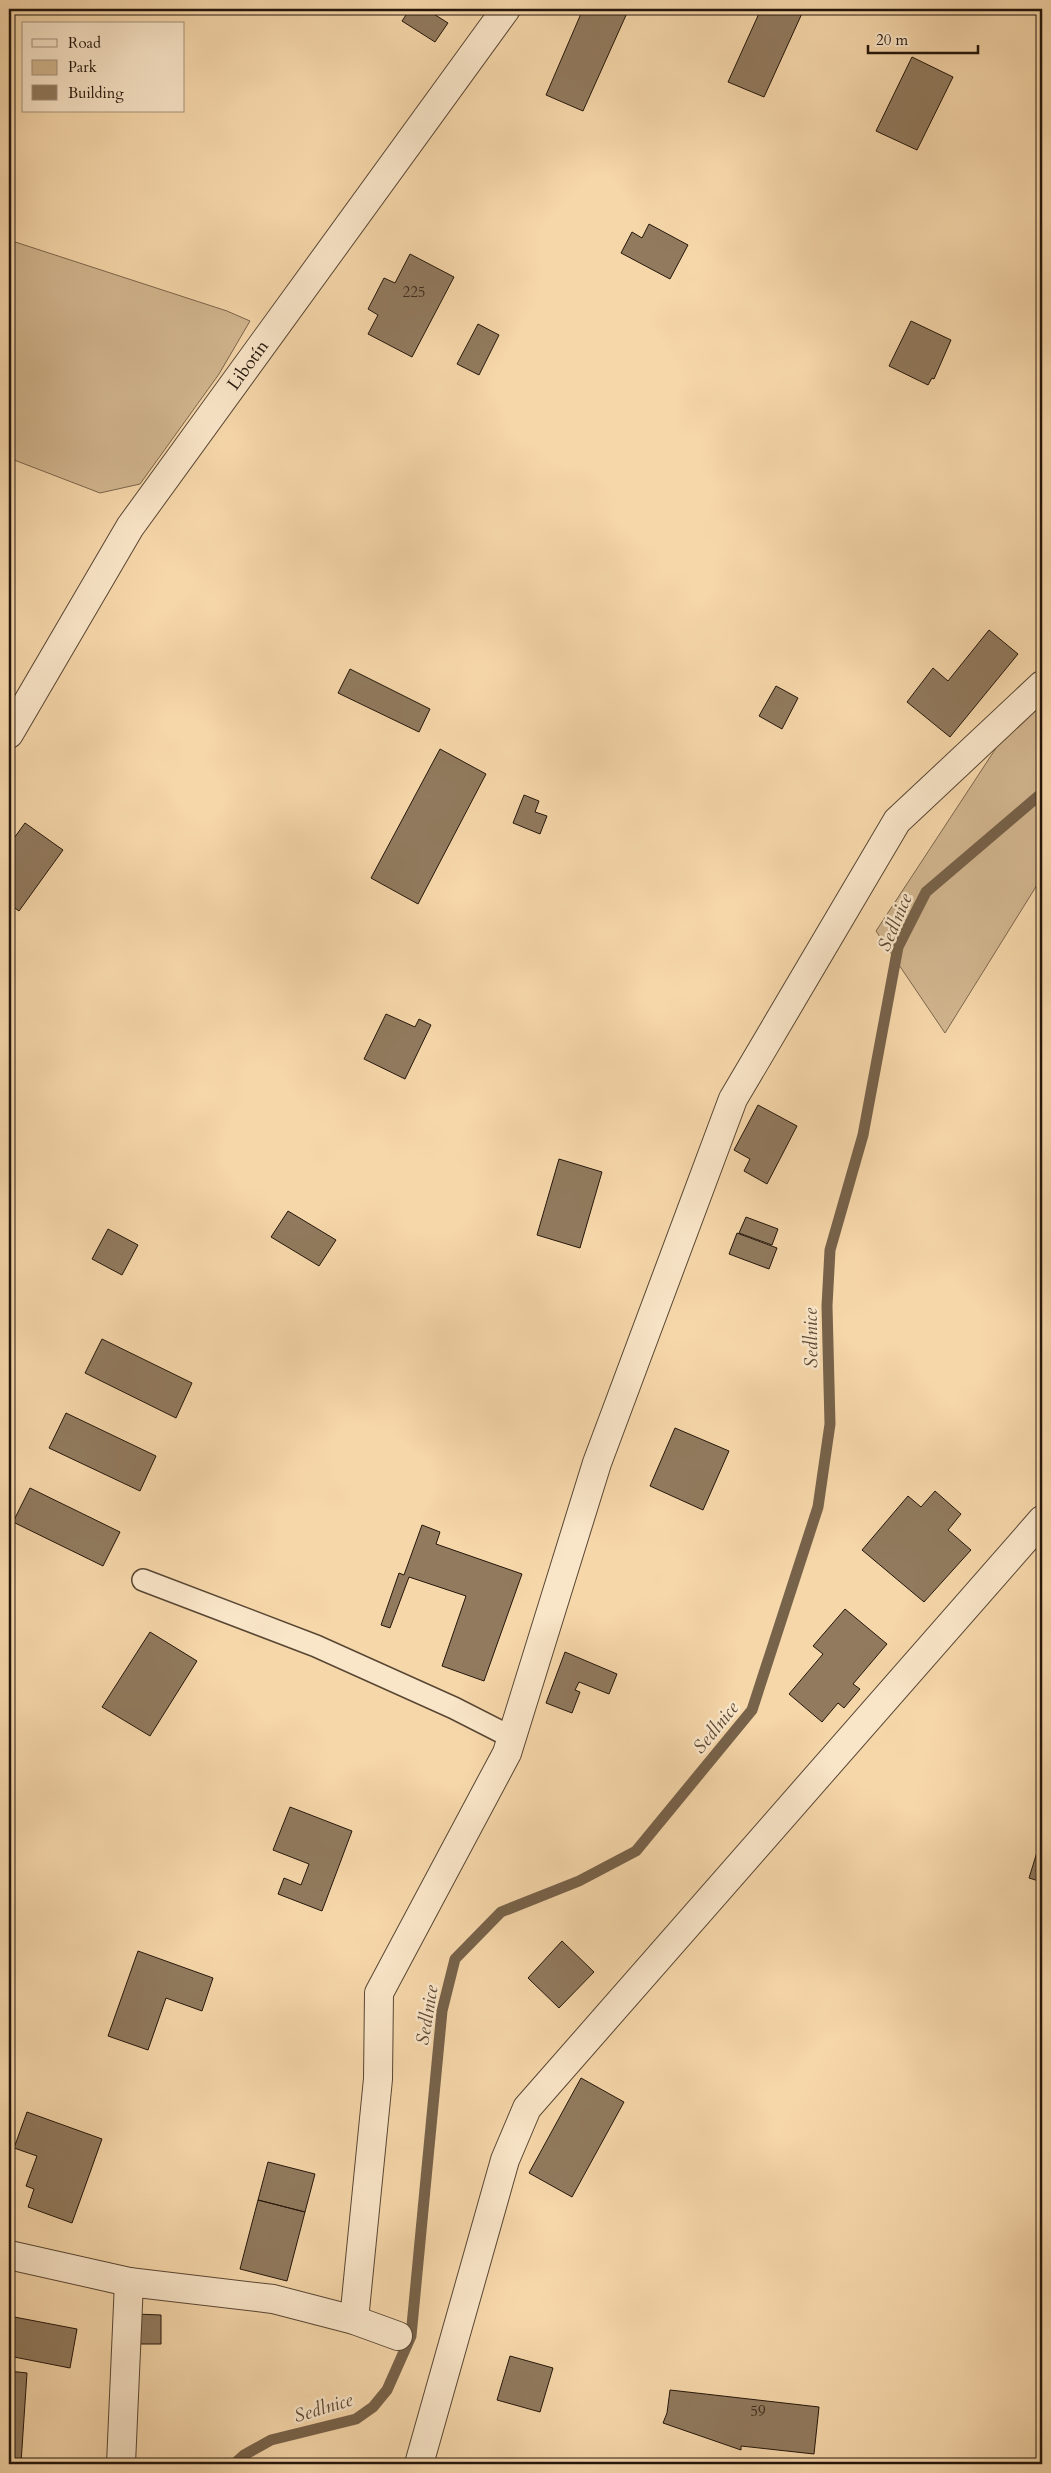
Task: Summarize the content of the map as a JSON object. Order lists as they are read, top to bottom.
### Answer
{
  "streets": {
    "street": ["Libotín"]
  },
  "water": ["Sedlnice"],
  "house_numbers": ["225", "59"],
  "legend": ["Road", "Park", "Building"],
  "scale_bar": "20 m"
}
